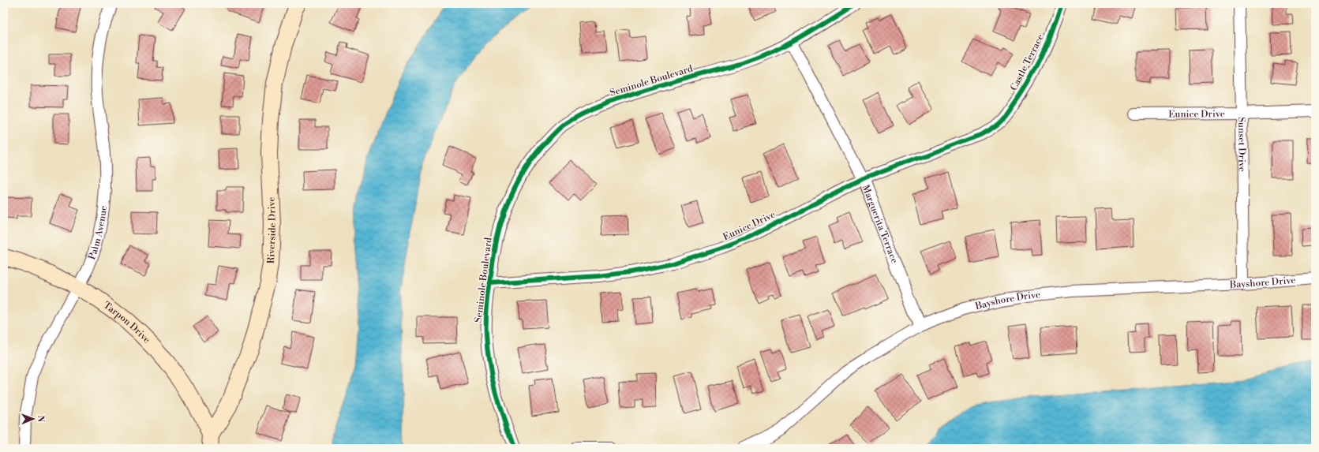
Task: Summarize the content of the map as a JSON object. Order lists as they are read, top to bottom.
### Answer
{
  "streets": {
    "street": [
      "Castle Terrace",
      "Seminole Boulevard",
      "Eunice Drive",
      "Sunset Drive",
      "Marguerita Terrace",
      "Riverside Drive",
      "Palm Avenue",
      "Bayshore Drive",
      "Tarpon Drive"
    ]
  },
  "crossings": [
    ["Castle Terrace", "Eunice Drive"],
    ["Seminole Boulevard", "Eunice Drive"],
    ["Seminole Boulevard", "Marguerita Terrace"],
    ["Eunice Drive", "Sunset Drive"],
    ["Eunice Drive", "Marguerita Terrace"],
    ["Sunset Drive", "Bayshore Drive"],
    ["Marguerita Terrace", "Bayshore Drive"],
    ["Riverside Drive", "Tarpon Drive"],
    ["Palm Avenue", "Tarpon Drive"]
  ],
  "north": "right"
}
